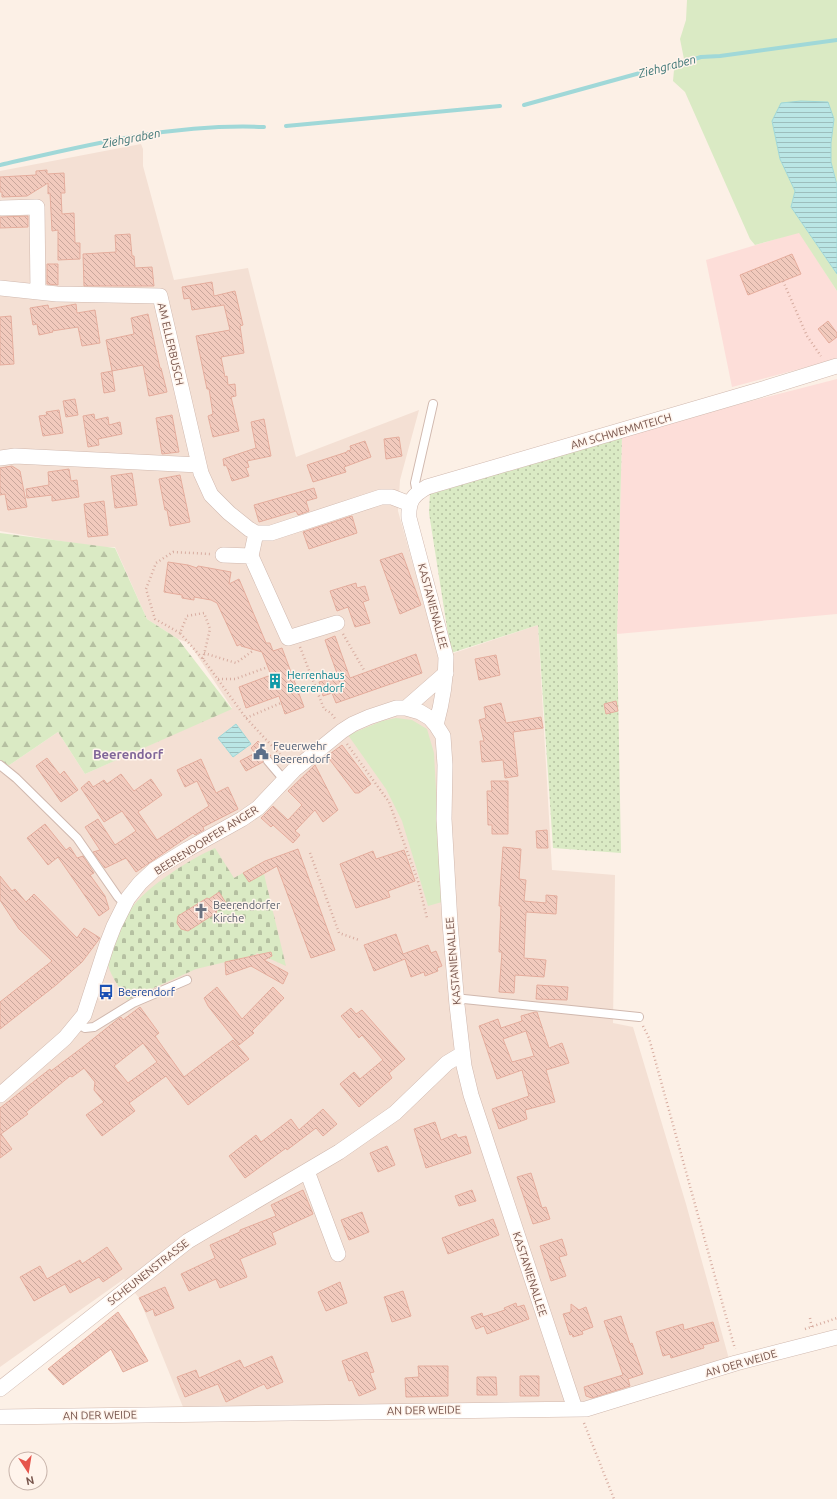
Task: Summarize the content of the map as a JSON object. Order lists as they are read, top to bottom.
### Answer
{
  "streets": {
    "street": [
      "AM ELLERBUSCH",
      "AM SCHWEMMTEICH",
      "KASTANIENALLEE",
      "BEERENDORFER ANGER",
      "SCHEUNENSTRASSE",
      "AN DER WEIDE"
    ]
  },
  "crossings": [
    ["AM SCHWEMMTEICH", "KASTANIENALLEE"],
    ["KASTANIENALLEE", "BEERENDORFER ANGER"],
    ["KASTANIENALLEE", "SCHEUNENSTRASSE"],
    ["KASTANIENALLEE", "AN DER WEIDE"]
  ],
  "districts": ["Beerendorf"],
  "water": ["Ziehgraben"],
  "places": {
    "building": ["Herrenhaus Beerendorf"],
    "public building": ["Feuerwehr Beerendorf"],
    "church": ["Beerendorfer Kirche"],
    "bus stop": ["Beerendorf"]
  },
  "north": "bottom"
}
